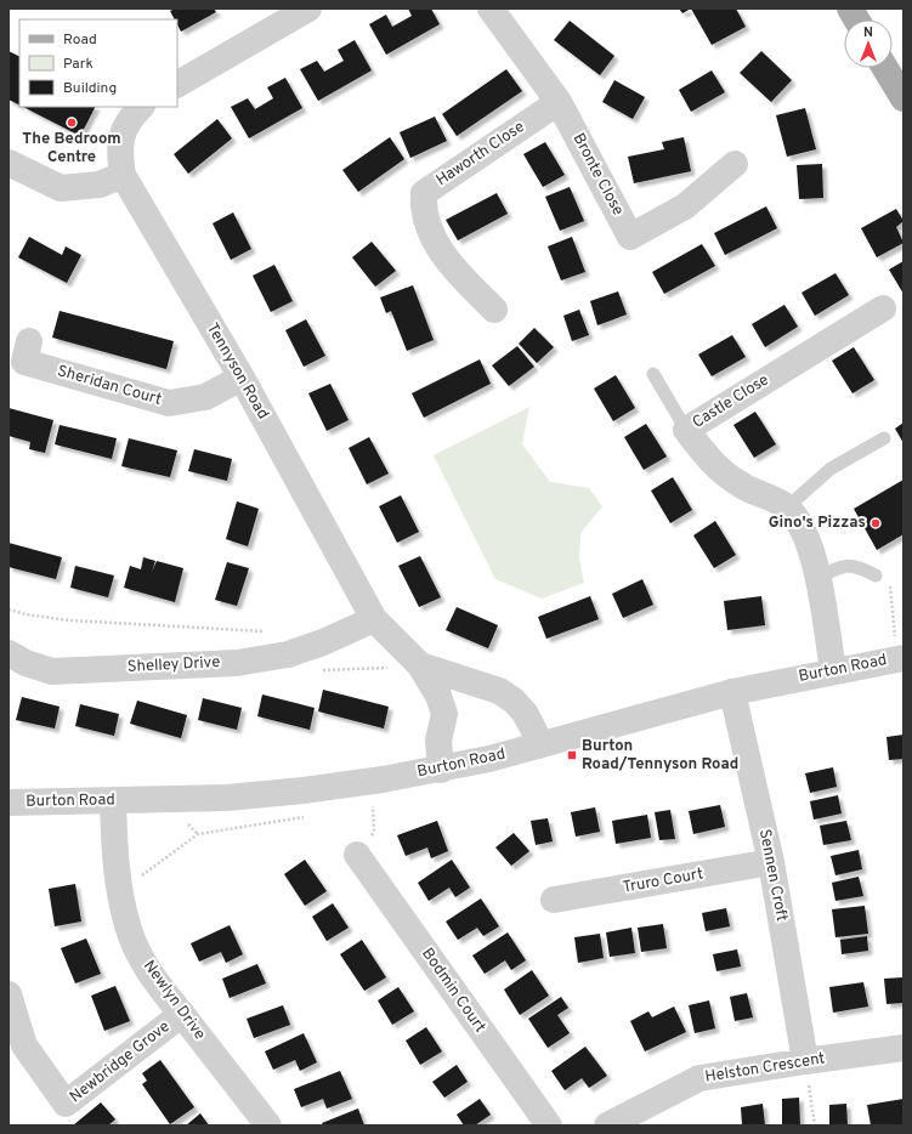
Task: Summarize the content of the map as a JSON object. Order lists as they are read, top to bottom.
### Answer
{
  "streets": {
    "street": [
      "Haworth Close",
      "Bronte Close",
      "Tennyson Road",
      "Sheridan Court",
      "Castle Close",
      "Shelley Drive",
      "Burton Road",
      "Sennen Croft",
      "Truro Court",
      "Bodmin Court",
      "Newlyn Drive",
      "Newbridge Grove",
      "Helston Crescent"
    ]
  },
  "crossings": [
    ["Haworth Close", "Bronte Close"],
    ["Tennyson Road", "Sheridan Court"],
    ["Tennyson Road", "Shelley Drive"],
    ["Tennyson Road", "Burton Road"],
    ["Burton Road", "Sennen Croft"],
    ["Burton Road", "Newlyn Drive"],
    ["Sennen Croft", "Truro Court"],
    ["Sennen Croft", "Helston Crescent"],
    ["Newlyn Drive", "Newbridge Grove"]
  ],
  "places": {
    "other": ["The Bedroom Centre", "Gino's Pizzas"],
    "transit": ["Burton Road/Tennyson Road"]
  },
  "legend": ["Road", "Park", "Building"],
  "north": "top"
}
